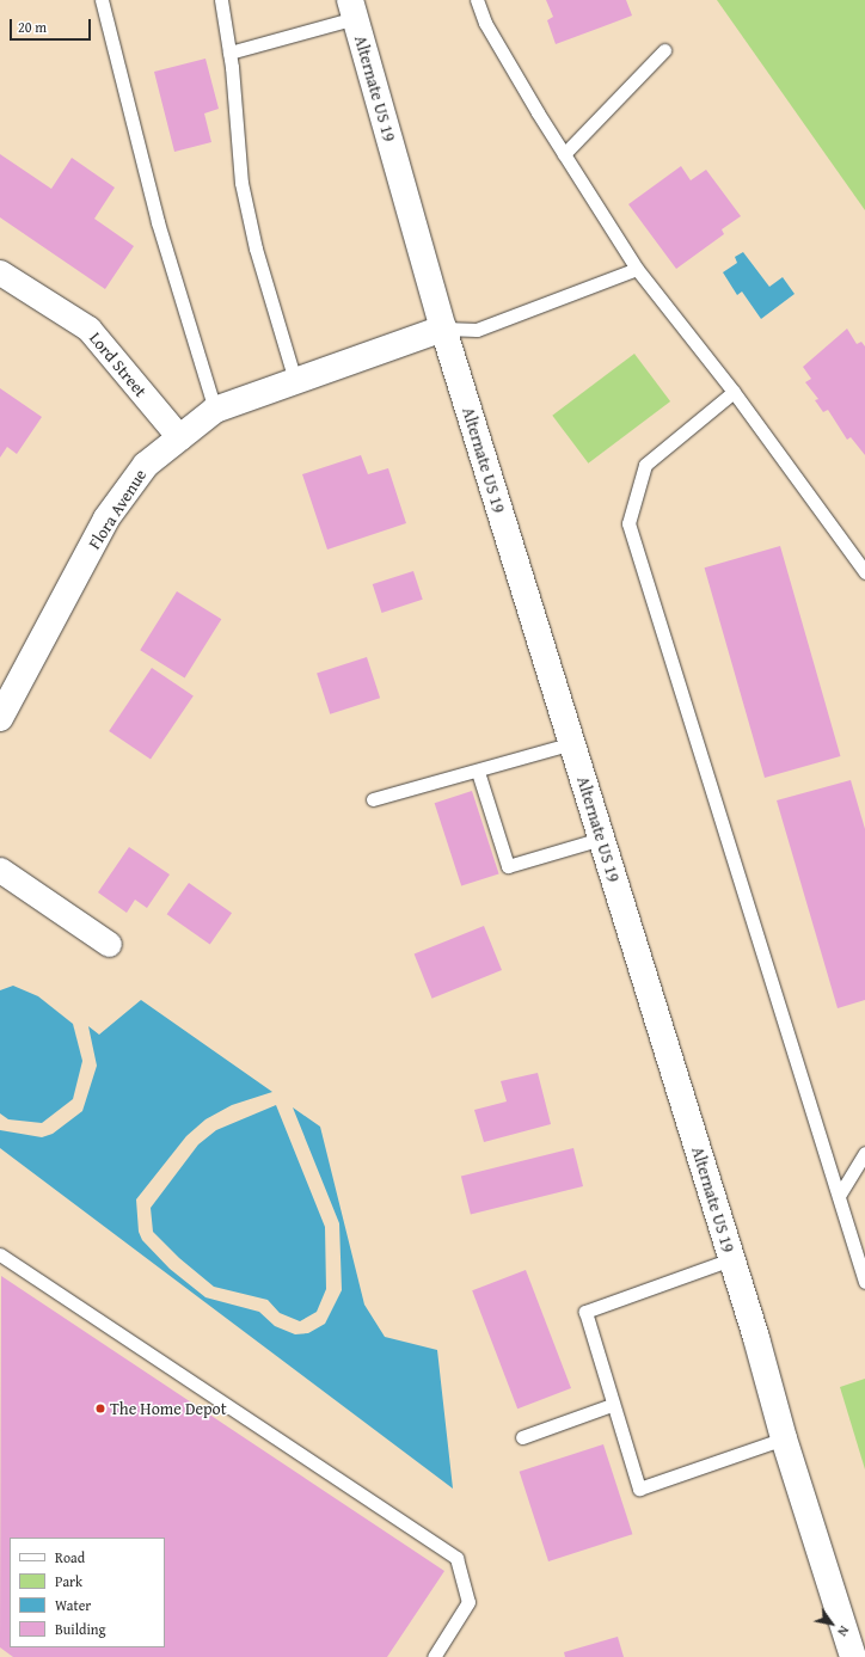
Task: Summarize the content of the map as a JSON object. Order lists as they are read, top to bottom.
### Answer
{
  "streets": {
    "main road": ["Alternate US 19", "Flora Avenue"],
    "street": ["Lord Street"]
  },
  "crossings": [
    ["Alternate US 19", "Flora Avenue"],
    ["Lord Street", "Flora Avenue"]
  ],
  "places": ["The Home Depot"],
  "legend": [
    "Road",
    "Park",
    "Water",
    "Building"
  ],
  "scale_bar": "20 m",
  "north": "bottom right"
}
